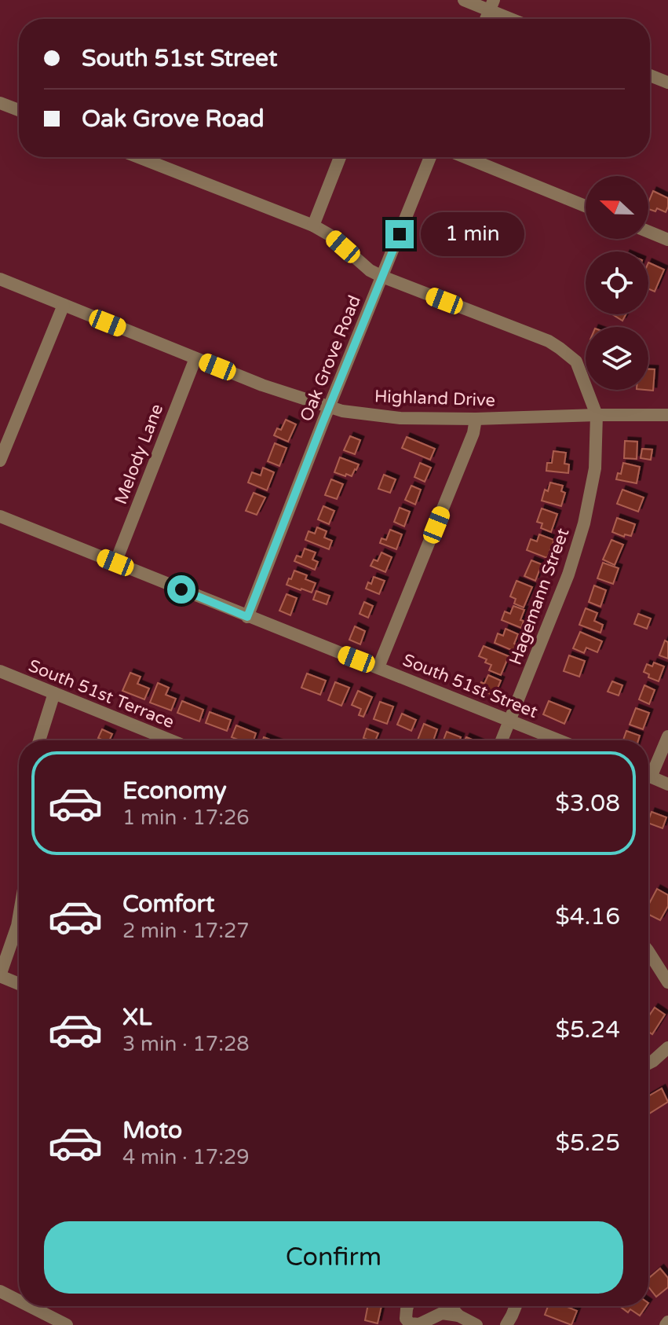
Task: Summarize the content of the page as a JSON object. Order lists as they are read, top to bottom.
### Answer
{
  "streets": {
    "street": [
      "Oak Grove Road",
      "Highland Drive",
      "Melody Lane",
      "Hagemann Street",
      "South 51st Street",
      "South 51st Terrace"
    ]
  },
  "crossings": [
    ["Oak Grove Road", "Highland Drive"],
    ["Oak Grove Road", "South 51st Street"],
    ["Highland Drive", "Melody Lane"],
    ["Highland Drive", "Hagemann Street"],
    ["Melody Lane", "South 51st Street"],
    ["Hagemann Street", "South 51st Street"]
  ],
  "north": "left",
  "page": {
    "banner": ["South 51st Street", "Oak Grove Road"],
    "bubble": "1 min",
    "list": [
      {
        "name": "Economy",
        "note": "1 min · 17:26",
        "value": "$3.08"
      },
      {
        "name": "Comfort",
        "note": "2 min · 17:27",
        "value": "$4.16"
      },
      {
        "name": "XL",
        "note": "3 min · 17:28",
        "value": "$5.24"
      },
      {
        "name": "Moto",
        "note": "4 min · 17:29",
        "value": "$5.25"
      }
    ],
    "buttons": "Confirm"
  }
}
